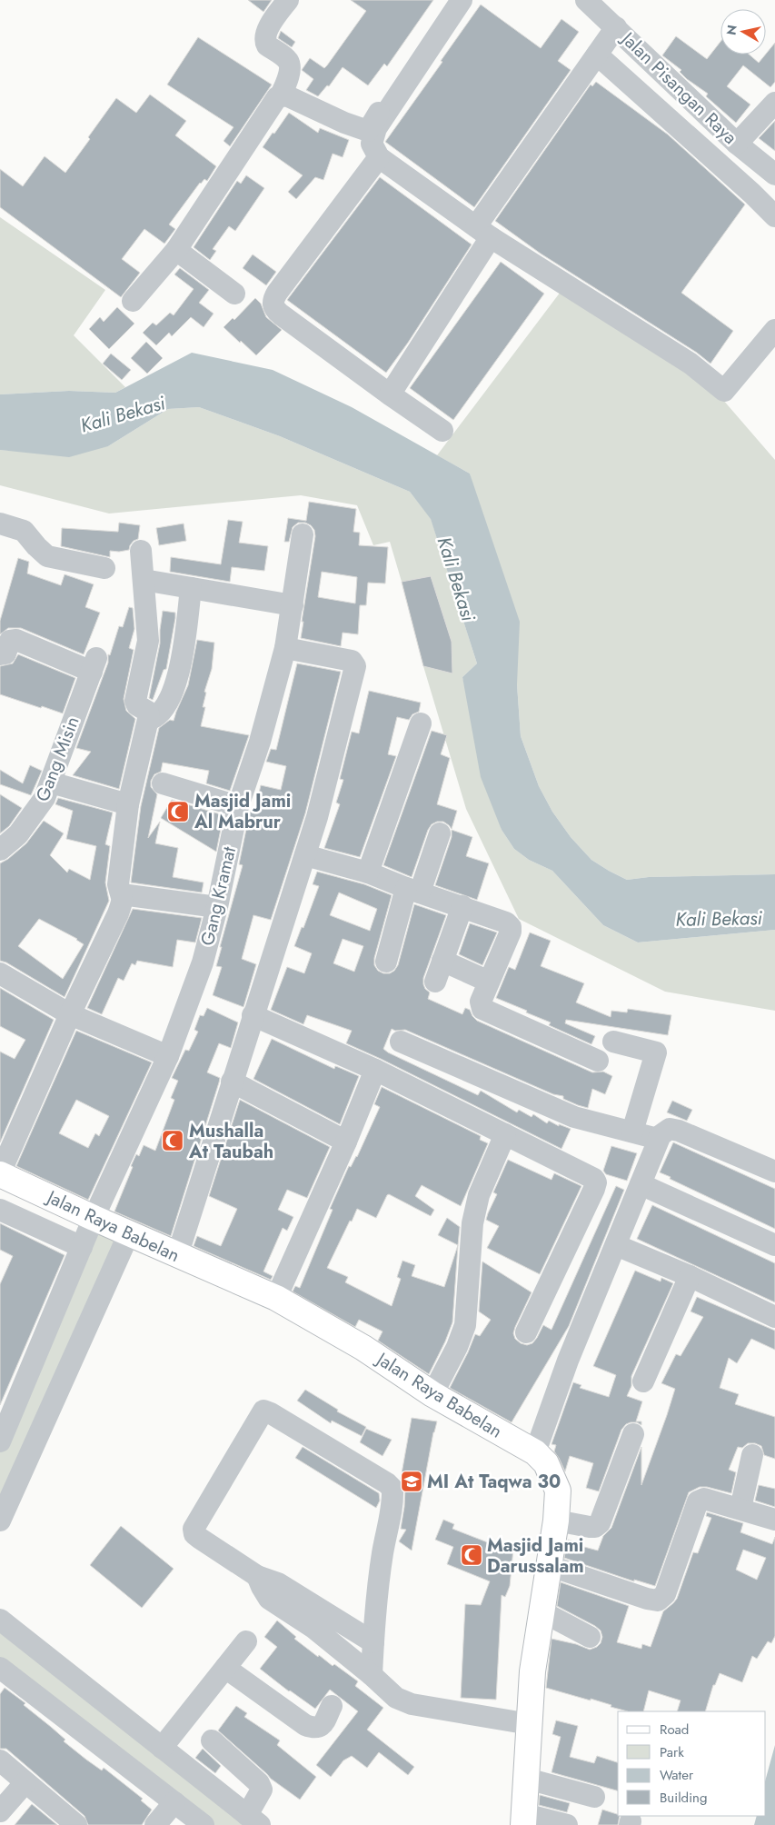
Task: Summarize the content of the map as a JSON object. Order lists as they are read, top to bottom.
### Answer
{
  "streets": {
    "main road": ["Jalan Raya Babelan"],
    "street": ["Jalan Pisangan Raya", "Gang Misin", "Gang Kramat"]
  },
  "crossings": [
    ["Gang Kramat", "Jalan Raya Babelan"]
  ],
  "water": ["Kali Bekasi"],
  "places": {
    "mosque": ["Masjid Jami Al Mabrur", "Mushalla At Taubah", "Masjid Jami Darussalam"],
    "school or university": ["MI At Taqwa 30"]
  },
  "legend": [
    "Road",
    "Park",
    "Water",
    "Building"
  ],
  "north": "left"
}
